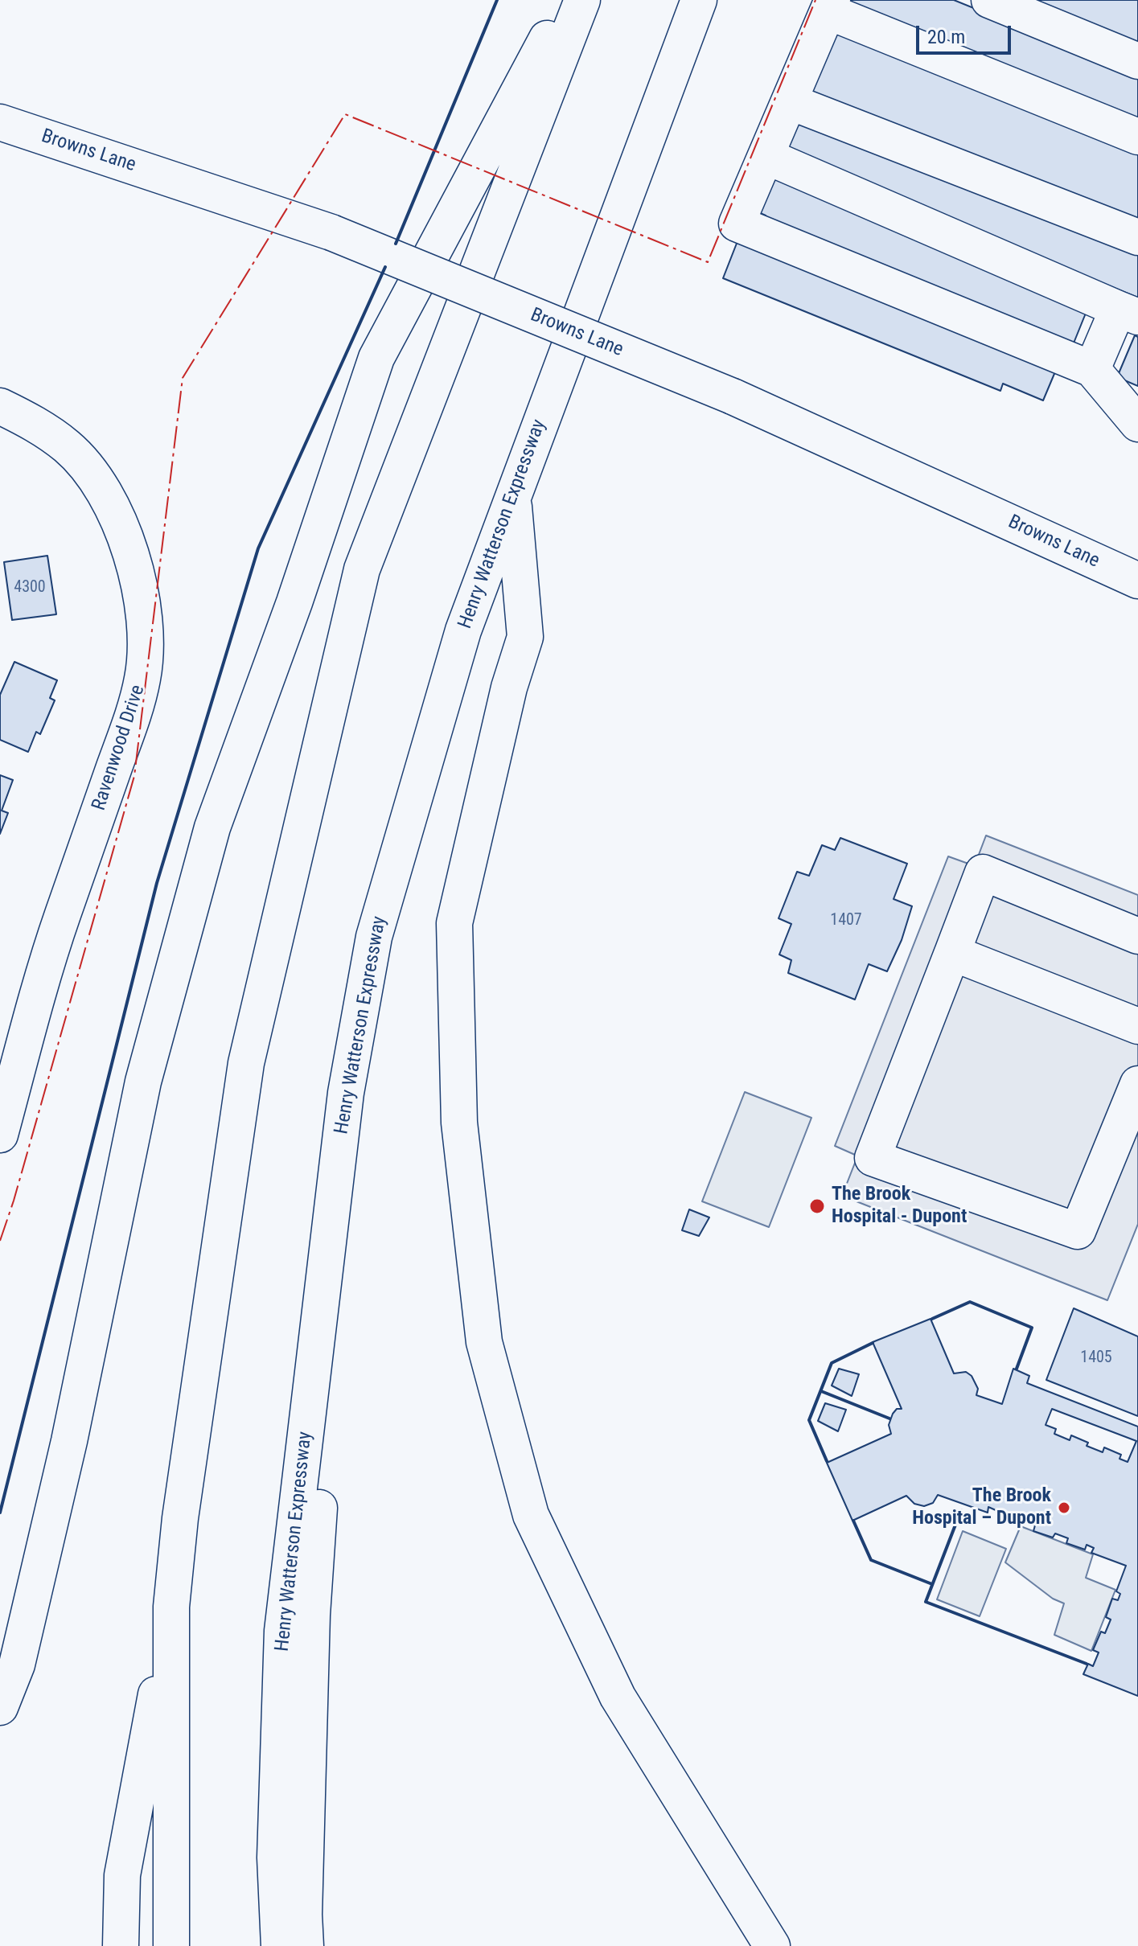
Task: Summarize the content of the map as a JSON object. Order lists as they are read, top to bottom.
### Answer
{
  "streets": {
    "main road": ["Browns Lane", "Henry Watterson Expressway", "Ravenwood Drive"]
  },
  "places": ["The Brook Hospital - Dupont", "The Brook Hospital – Dupont"],
  "house_numbers": ["4300", "1407", "1405"],
  "scale_bar": "20 m"
}
